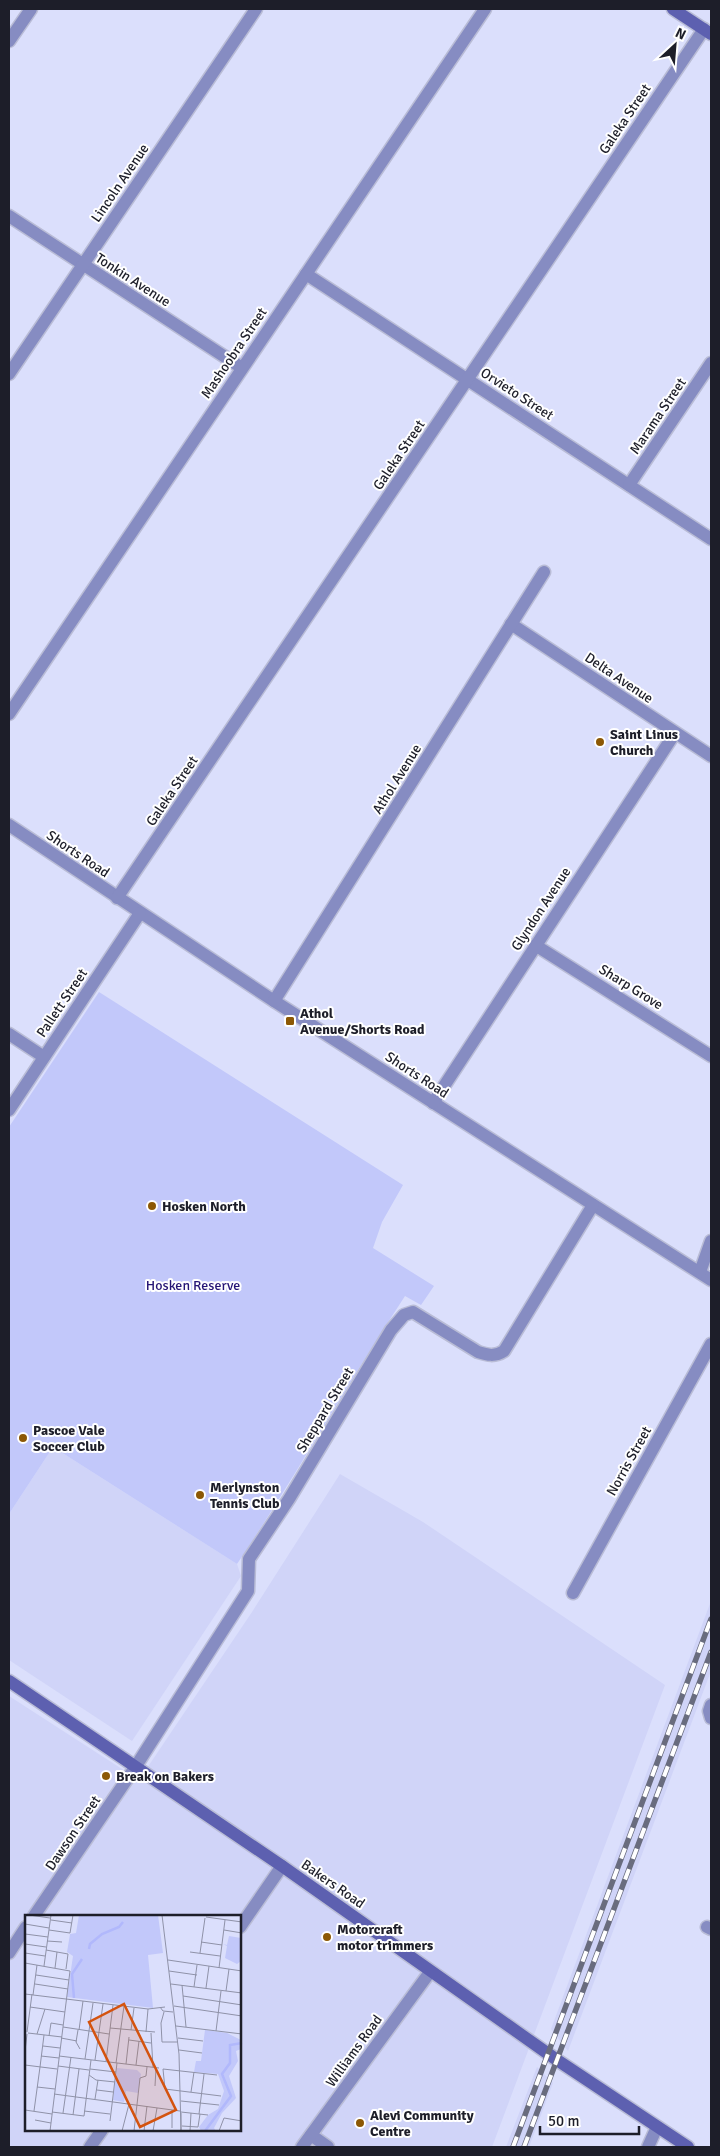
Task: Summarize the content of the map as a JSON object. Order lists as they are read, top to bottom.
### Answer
{
  "streets": {
    "street": [
      "Galeka Street",
      "Lincoln Avenue",
      "Tonkin Avenue",
      "Mashoobra Street",
      "Orvieto Street",
      "Marama Street",
      "Delta Avenue",
      "Athol Avenue",
      "Shorts Road",
      "Glyndon Avenue",
      "Sharp Grove",
      "Pallett Street",
      "Sheppard Street",
      "Norris Street",
      "Dawson Street",
      "Bakers Road",
      "Williams Road"
    ]
  },
  "crossings": [
    ["Galeka Street", "Orvieto Street"],
    ["Galeka Street", "Shorts Road"],
    ["Lincoln Avenue", "Tonkin Avenue"],
    ["Tonkin Avenue", "Mashoobra Street"],
    ["Mashoobra Street", "Orvieto Street"],
    ["Orvieto Street", "Marama Street"],
    ["Delta Avenue", "Athol Avenue"],
    ["Delta Avenue", "Glyndon Avenue"],
    ["Athol Avenue", "Shorts Road"],
    ["Shorts Road", "Glyndon Avenue"],
    ["Shorts Road", "Pallett Street"],
    ["Shorts Road", "Sheppard Street"],
    ["Glyndon Avenue", "Sharp Grove"],
    ["Sheppard Street", "Dawson Street"],
    ["Sheppard Street", "Bakers Road"],
    ["Dawson Street", "Bakers Road"],
    ["Bakers Road", "Williams Road"]
  ],
  "parks": ["Hosken Reserve"],
  "places": {
    "other": [
      "Saint Linus Church",
      "Hosken North",
      "Pascoe Vale Soccer Club",
      "Merlynston Tennis Club",
      "Break on Bakers",
      "Motorcraft motor trimmers",
      "Alevi Community Centre"
    ],
    "transit": ["Athol Avenue/Shorts Road"]
  },
  "scale_bar": "50 m",
  "north": "top right"
}
